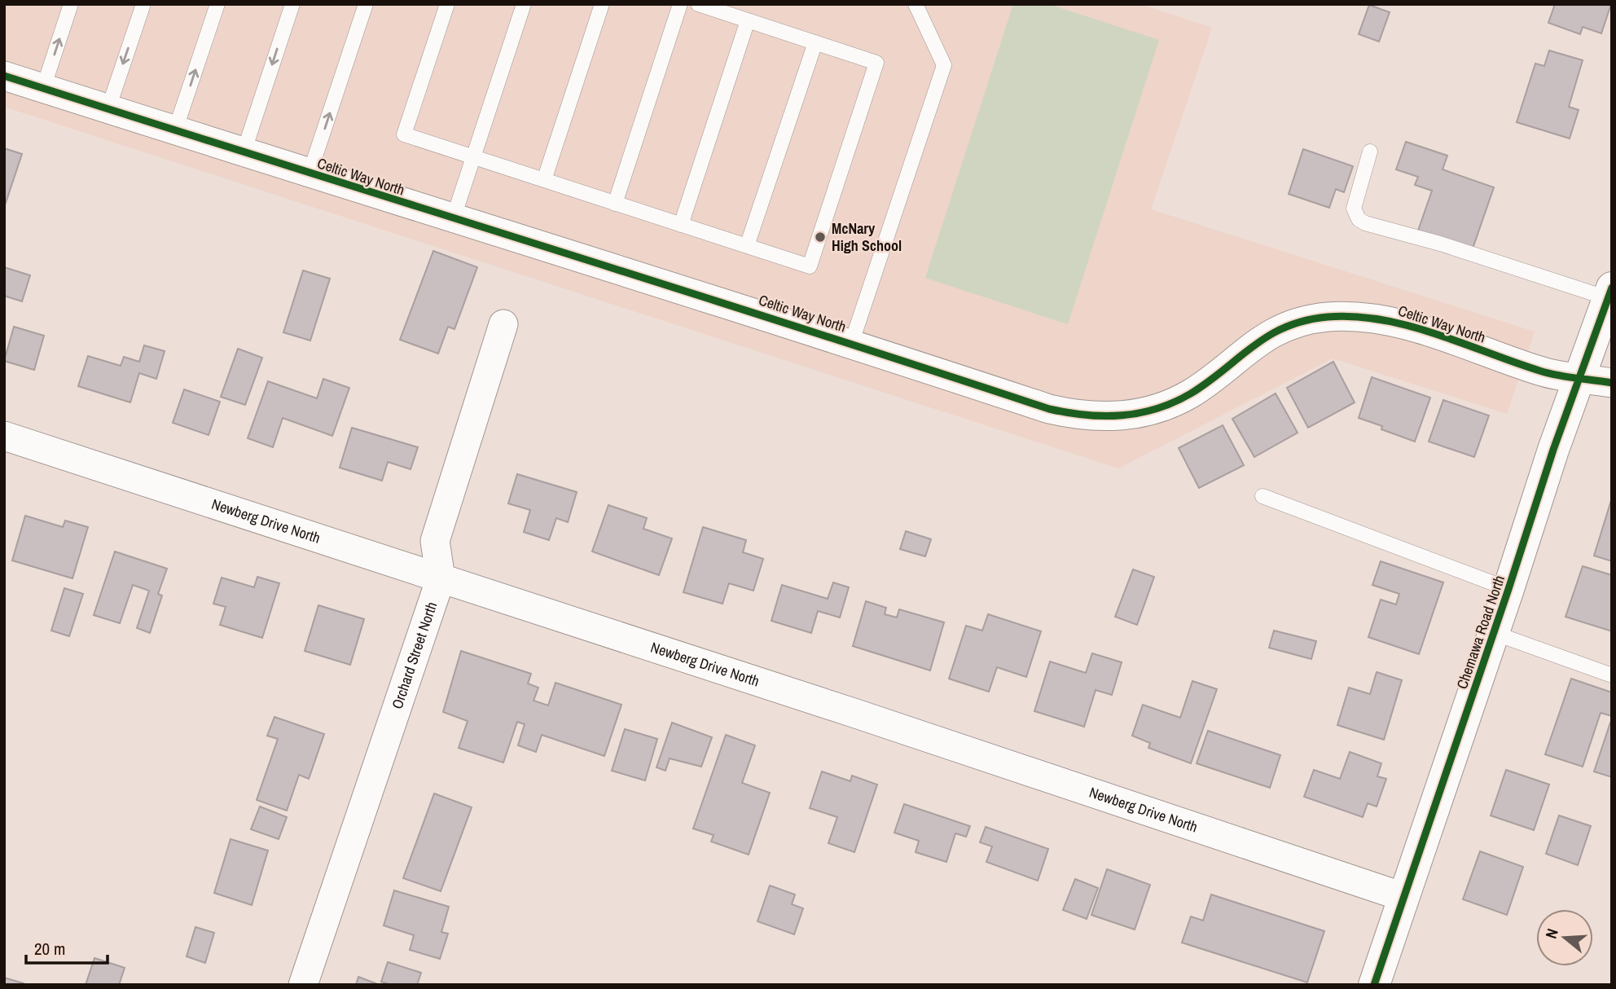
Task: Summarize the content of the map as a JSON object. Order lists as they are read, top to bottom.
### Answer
{
  "streets": {
    "street": [
      "Celtic Way North",
      "Newberg Drive North",
      "Chemawa Road North",
      "Orchard Street North"
    ]
  },
  "crossings": [
    ["Celtic Way North", "Chemawa Road North"],
    ["Newberg Drive North", "Chemawa Road North"],
    ["Newberg Drive North", "Orchard Street North"]
  ],
  "places": ["McNary High School"],
  "scale_bar": "20 m",
  "north": "left"
}
